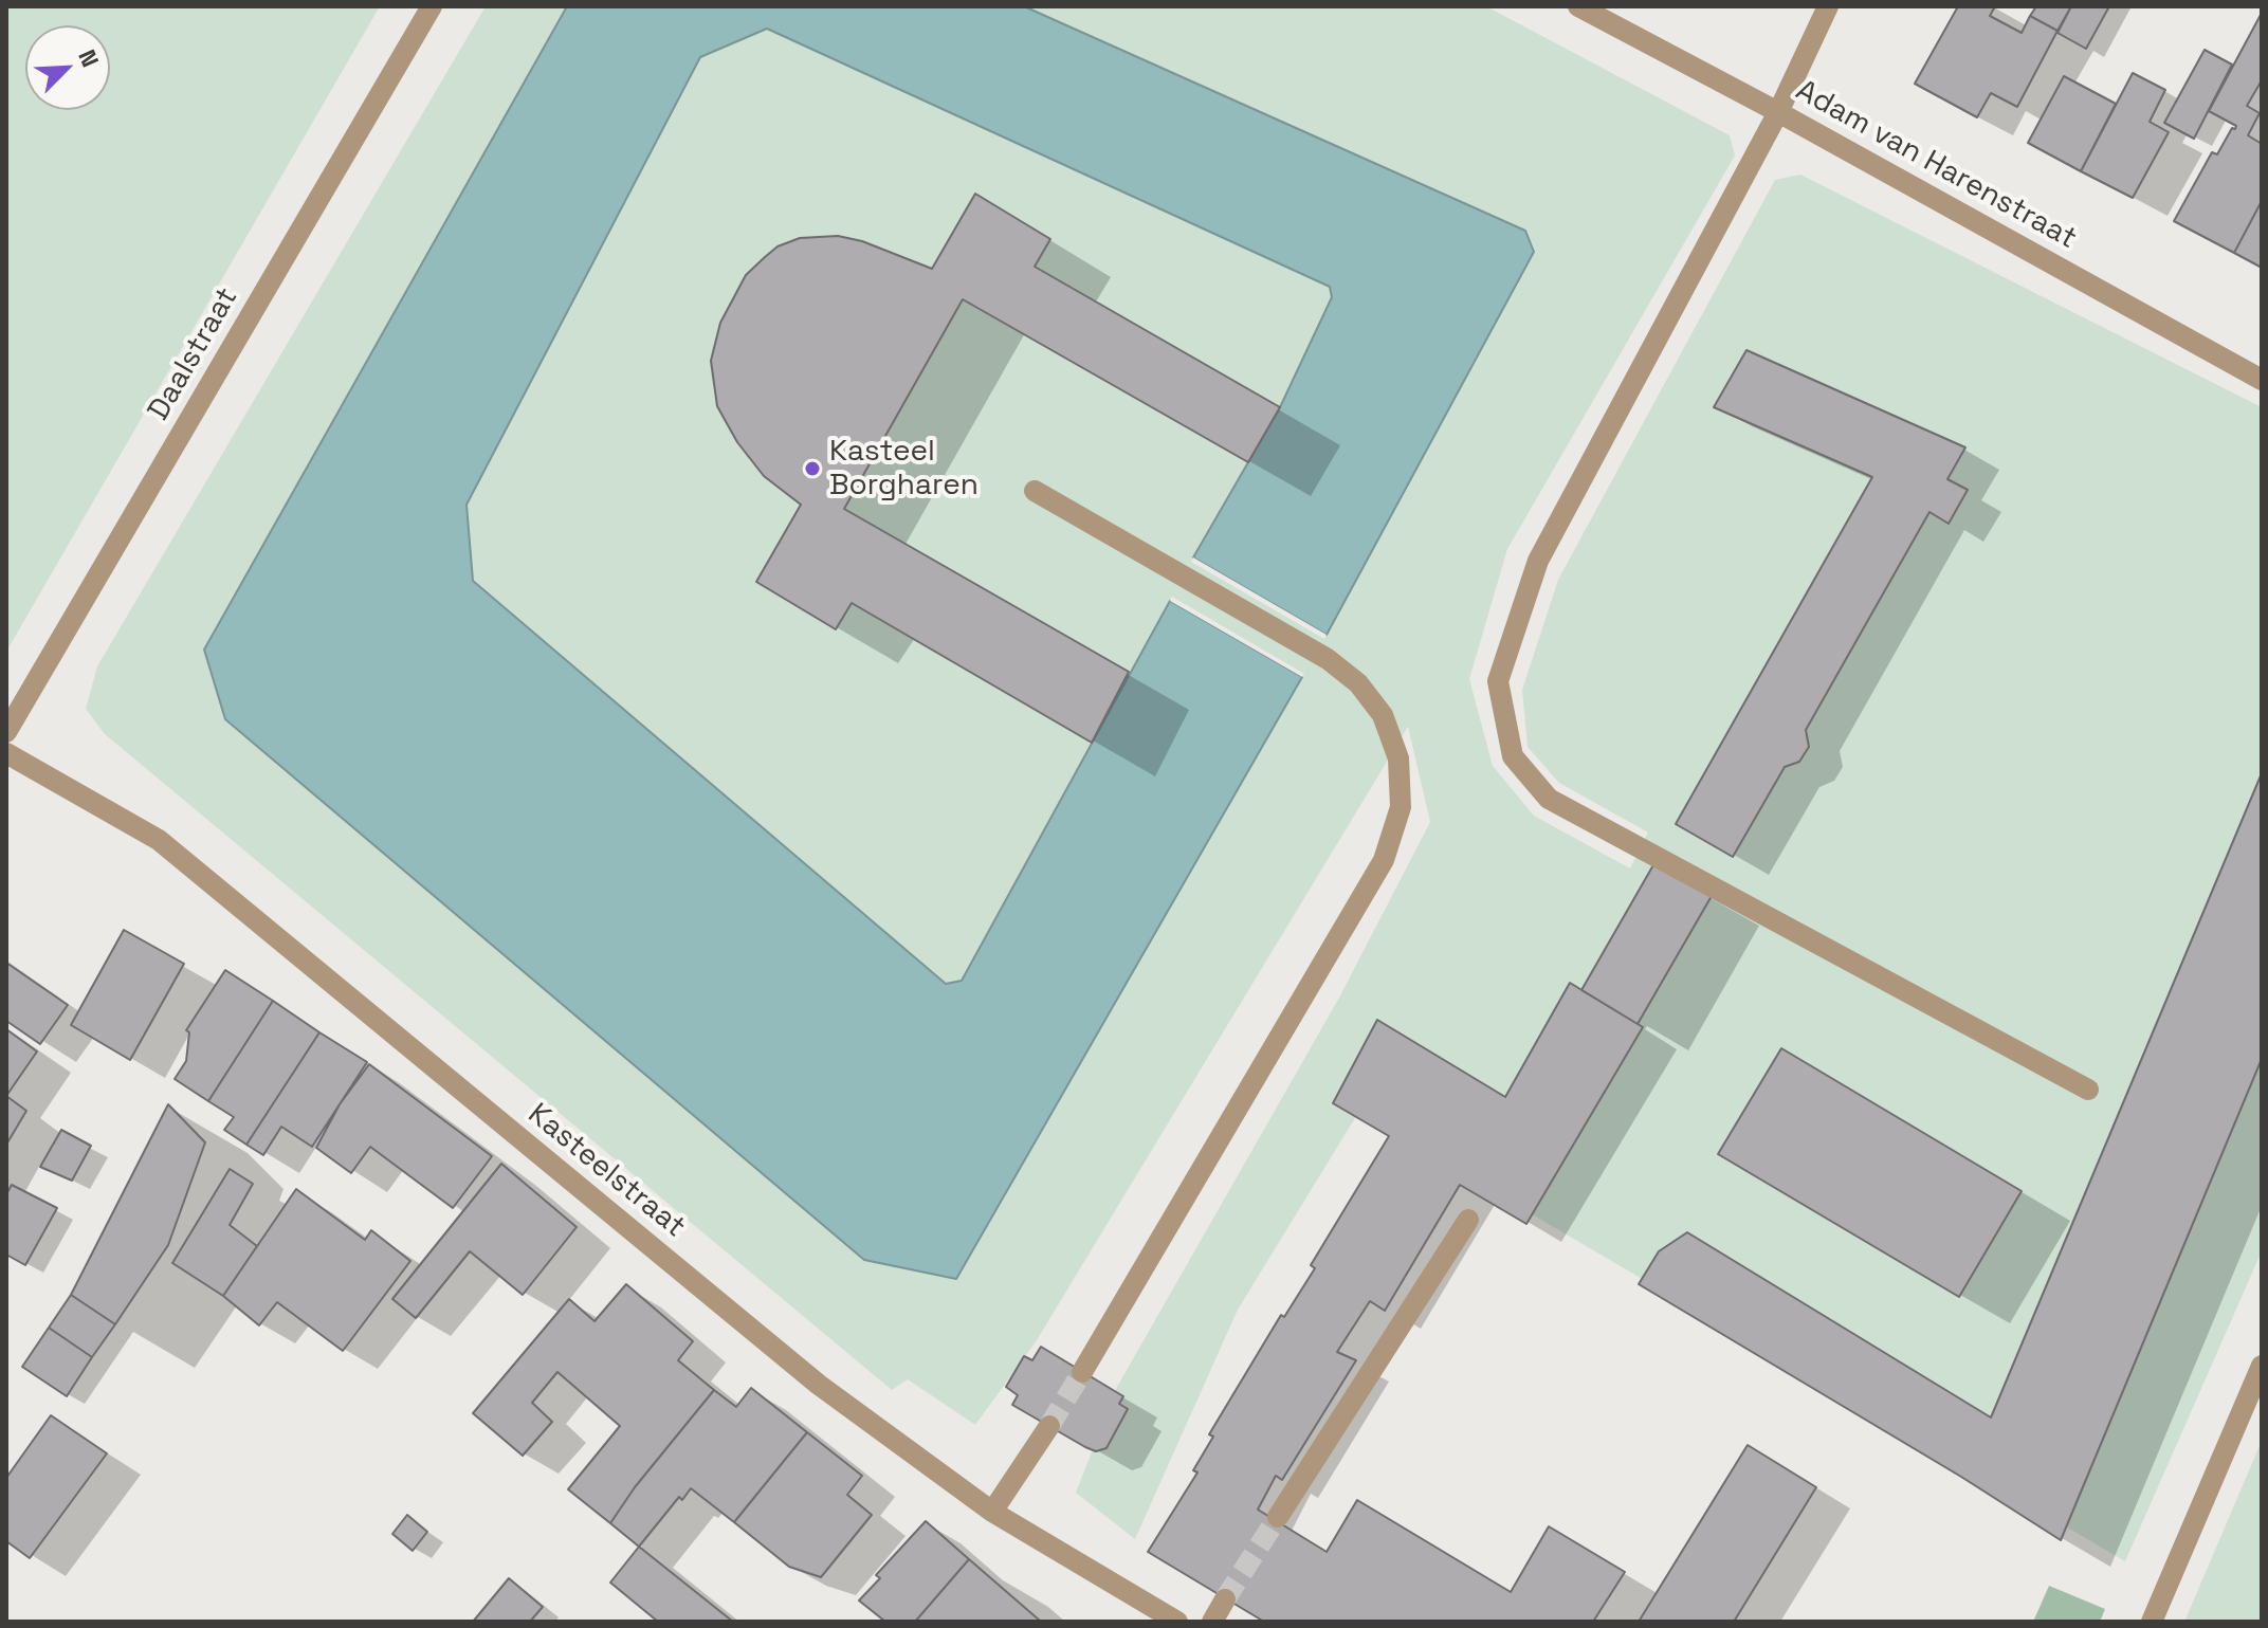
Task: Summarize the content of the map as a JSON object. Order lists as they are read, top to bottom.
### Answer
{
  "streets": {
    "street": ["Adam van Harenstraat", "Daalstraat", "Kasteelstraat"]
  },
  "places": ["Kasteel Borgharen"],
  "north": "top right"
}
